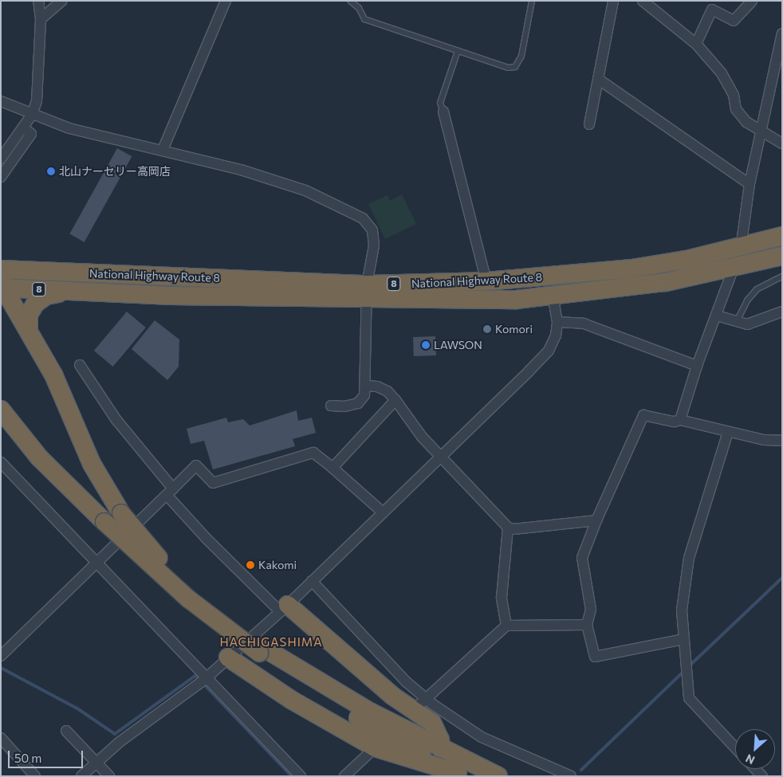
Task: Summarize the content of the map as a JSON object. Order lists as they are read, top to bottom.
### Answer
{
  "streets": {
    "highway": ["National Highway Route 8", "8"]
  },
  "districts": ["HACHIGASHIMA"],
  "places": [
    "北山ナーセリー高岡店",
    "Komori",
    "LAWSON",
    "Kakomi"
  ],
  "scale_bar": "50 m",
  "north": "bottom left"
}
